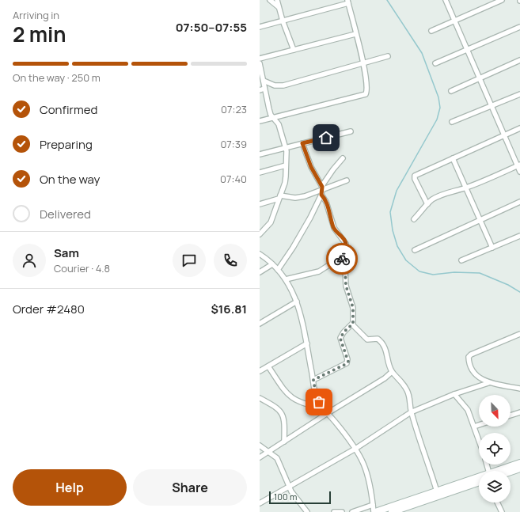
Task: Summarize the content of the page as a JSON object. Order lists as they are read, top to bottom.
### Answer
{
  "scale_bar": "100 m",
  "north": "bottom right",
  "page": {
    "heading": ["2 min", "Arriving in", "07:50–07:55"],
    "panel": [
      "Sam",
      "Courier · 4.8",
      "Order #2480",
      "$16.81"
    ],
    "bar": "On the way · 250 m",
    "list": [
      ["Confirmed", "07:23"],
      ["Preparing", "07:39"],
      ["On the way", "07:40"],
      "Delivered"
    ],
    "buttons": ["Help", "Share"],
    "scale": "100 m"
  }
}
